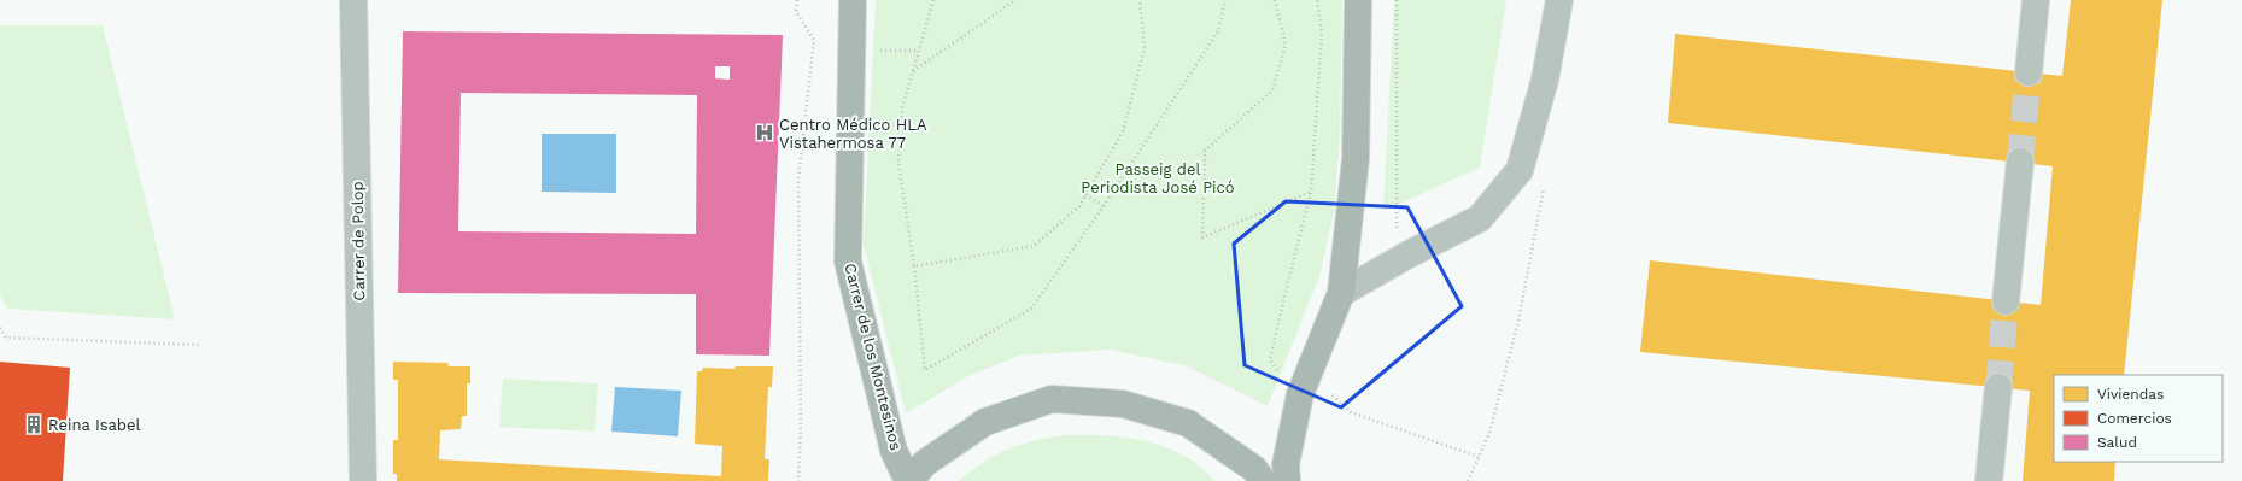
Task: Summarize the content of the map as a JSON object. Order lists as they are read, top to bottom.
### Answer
{
  "streets": {
    "main road": ["Carrer de los Montesinos"],
    "street": ["Carrer de Polop"]
  },
  "parks": ["Passeig del Periodista José Picó"],
  "places": {
    "hospital": ["Centro Médico HLA Vistahermosa 77"],
    "building": ["Reina Isabel"]
  },
  "legend": ["Viviendas", "Comercios", "Salud"]
}
